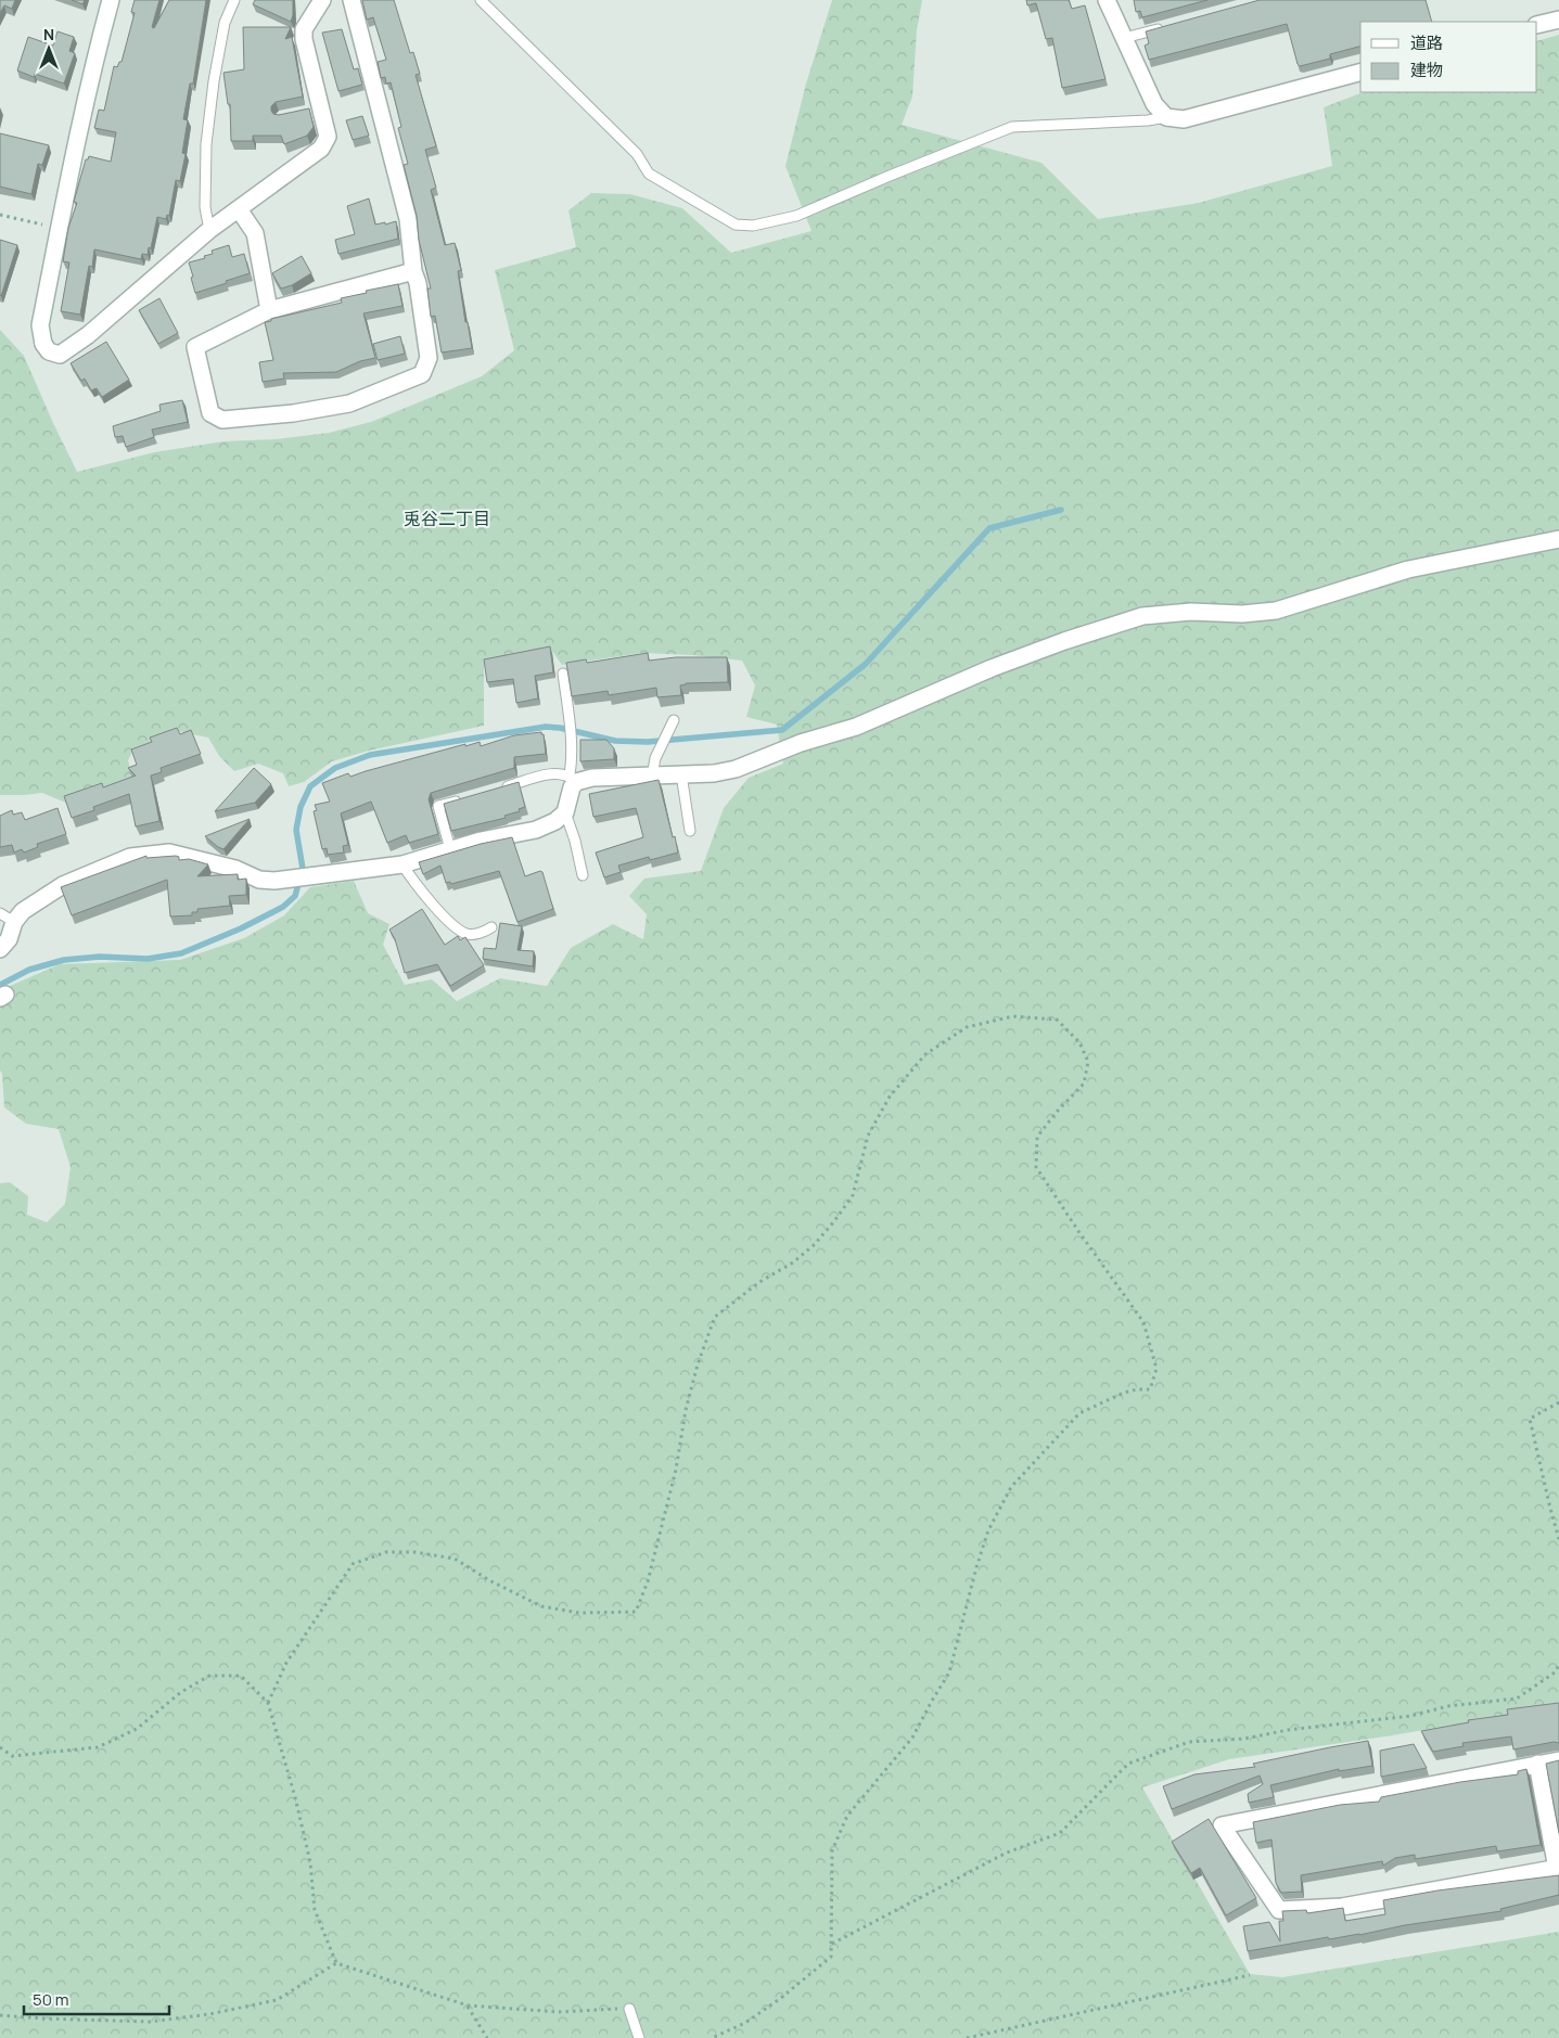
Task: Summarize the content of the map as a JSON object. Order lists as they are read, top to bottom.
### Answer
{
  "districts": ["兎谷二丁目"],
  "legend": ["道路", "建物"],
  "scale_bar": "50 m",
  "north": "top"
}
